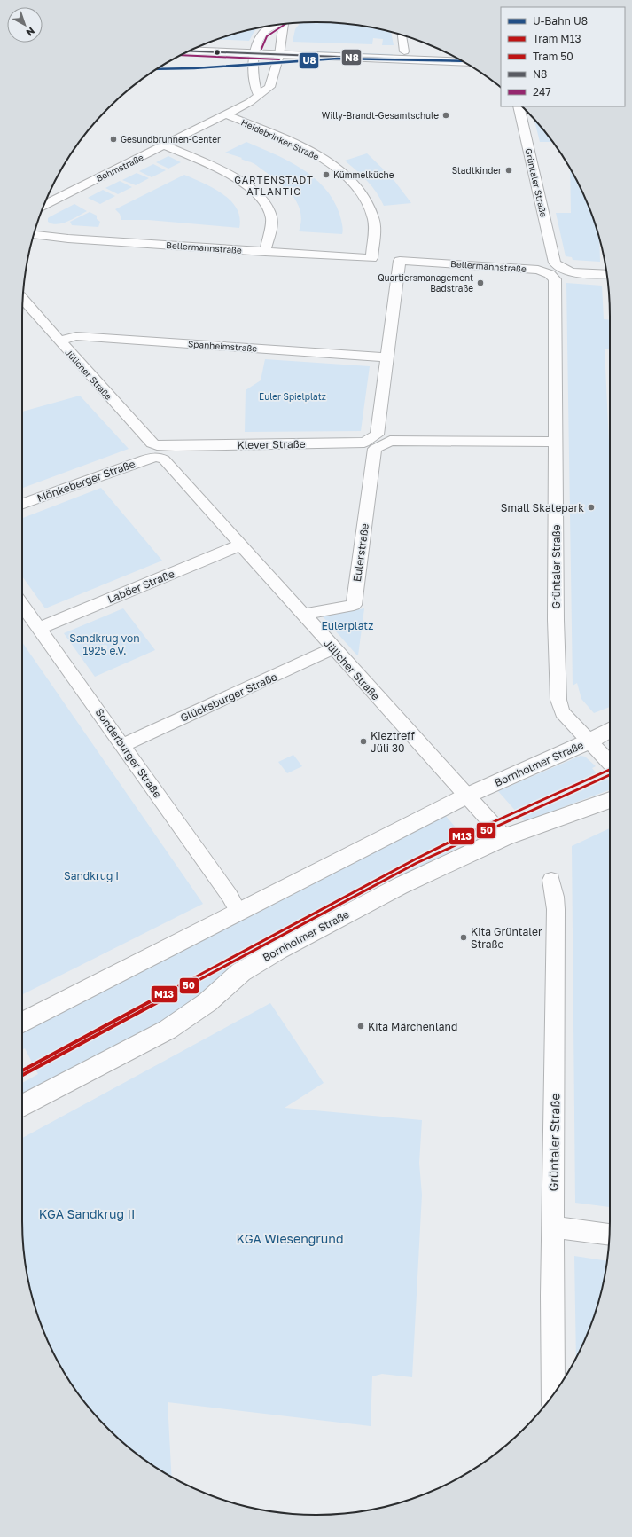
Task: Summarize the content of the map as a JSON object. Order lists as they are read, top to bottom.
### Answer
{
  "streets": {
    "main road": ["Bornholmer Straße"],
    "street": [
      "Heidebrinker Straße",
      "Behmstraße",
      "Grüntaler Straße",
      "Bellermannstraße",
      "Spanheimstraße",
      "Jülicher Straße",
      "Klever Straße",
      "Mönkeberger Straße",
      "Eulerstraße",
      "Laböer Straße",
      "Glücksburger Straße",
      "Sonderburger Straße"
    ]
  },
  "crossings": [
    ["Heidebrinker Straße", "Behmstraße"],
    ["Heidebrinker Straße", "Bellermannstraße"],
    ["Grüntaler Straße", "Bellermannstraße"],
    ["Grüntaler Straße", "Klever Straße"],
    ["Grüntaler Straße", "Bornholmer Straße"],
    ["Bellermannstraße", "Eulerstraße"],
    ["Spanheimstraße", "Jülicher Straße"],
    ["Spanheimstraße", "Eulerstraße"],
    ["Jülicher Straße", "Klever Straße"],
    ["Jülicher Straße", "Mönkeberger Straße"],
    ["Jülicher Straße", "Eulerstraße"],
    ["Jülicher Straße", "Laböer Straße"],
    ["Jülicher Straße", "Glücksburger Straße"],
    ["Jülicher Straße", "Bornholmer Straße"],
    ["Klever Straße", "Mönkeberger Straße"],
    ["Klever Straße", "Eulerstraße"],
    ["Laböer Straße", "Sonderburger Straße"],
    ["Glücksburger Straße", "Sonderburger Straße"],
    ["Sonderburger Straße", "Bornholmer Straße"]
  ],
  "districts": ["GARTENSTADT ATLANTIC"],
  "parks": [
    "Euler Spielplatz",
    "Eulerplatz",
    "Sandkrug von 1925 e.V.",
    "Sandkrug I",
    "KGA Sandkrug II",
    "KGA Wiesengrund"
  ],
  "places": [
    "Willy-Brandt-Gesamtschule",
    "Gesundbrunnen-Center",
    "Stadtkinder",
    "Kümmelküche",
    "Quartiersmanagement Badstraße",
    "Small Skatepark",
    "Kieztreff Jüli 30",
    "Kita Grüntaler Straße",
    "Kita Märchenland"
  ],
  "lines": [
    "transit line 247",
    "transit line N8",
    "metro line U8",
    "tram line M13",
    "tram line 50"
  ],
  "legend": [
    "U-Bahn U8",
    "Tram M13",
    "Tram 50",
    "N8",
    "247"
  ],
  "north": "bottom right"
}
